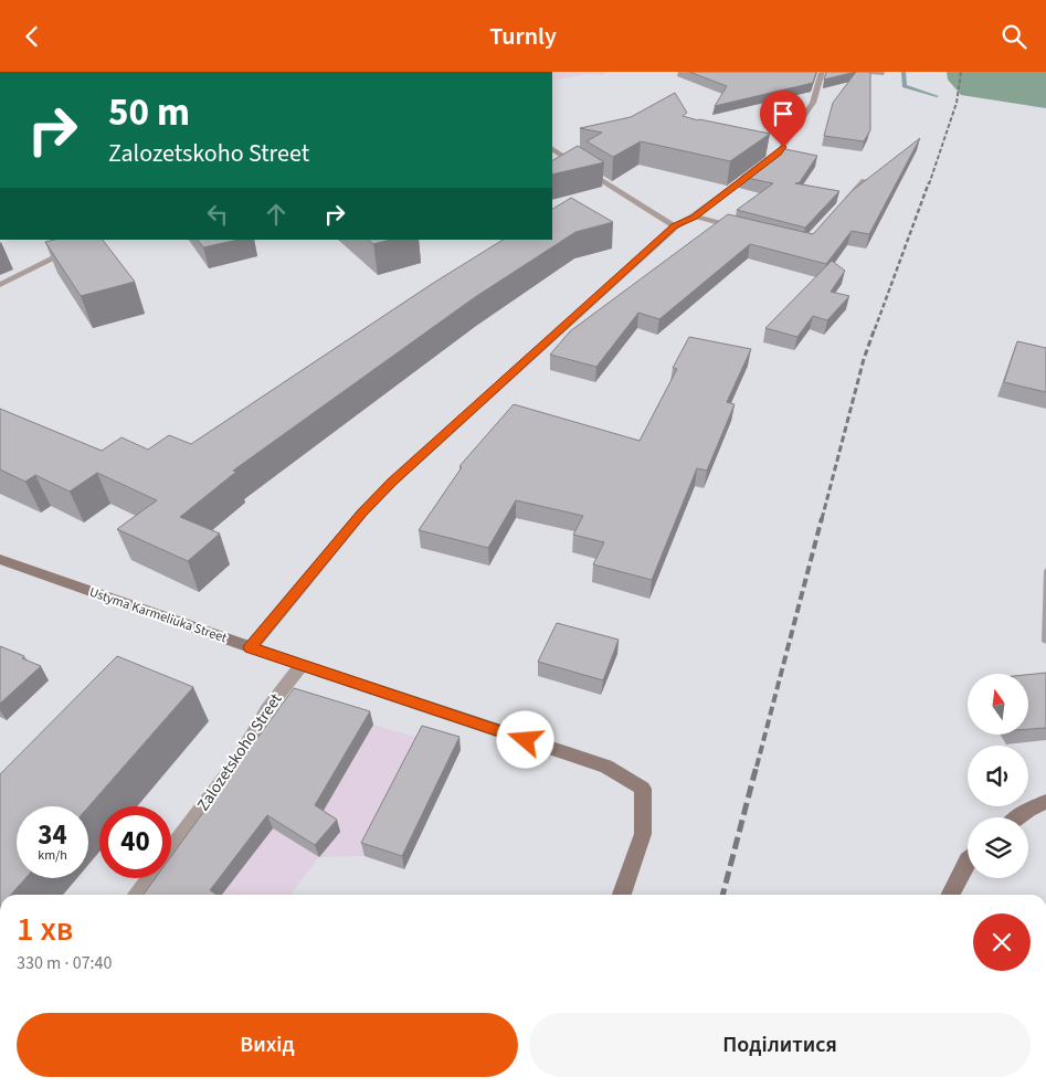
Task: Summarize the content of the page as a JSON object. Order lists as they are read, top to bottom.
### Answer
{
  "streets": {
    "street": ["Ustyma Karmeliuka Street", "Zalozetskoho Street"]
  },
  "crossings": [
    ["Ustyma Karmeliuka Street", "Zalozetskoho Street"]
  ],
  "north": "top",
  "page": {
    "header": "Turnly",
    "turn": ["50 m", "Zalozetskoho Street"],
    "speed": "34 km/h",
    "limit": "40",
    "heading": ["1 хв", "330 m · 07:40"],
    "buttons": ["Вихід", "Поділитися"]
  }
}
